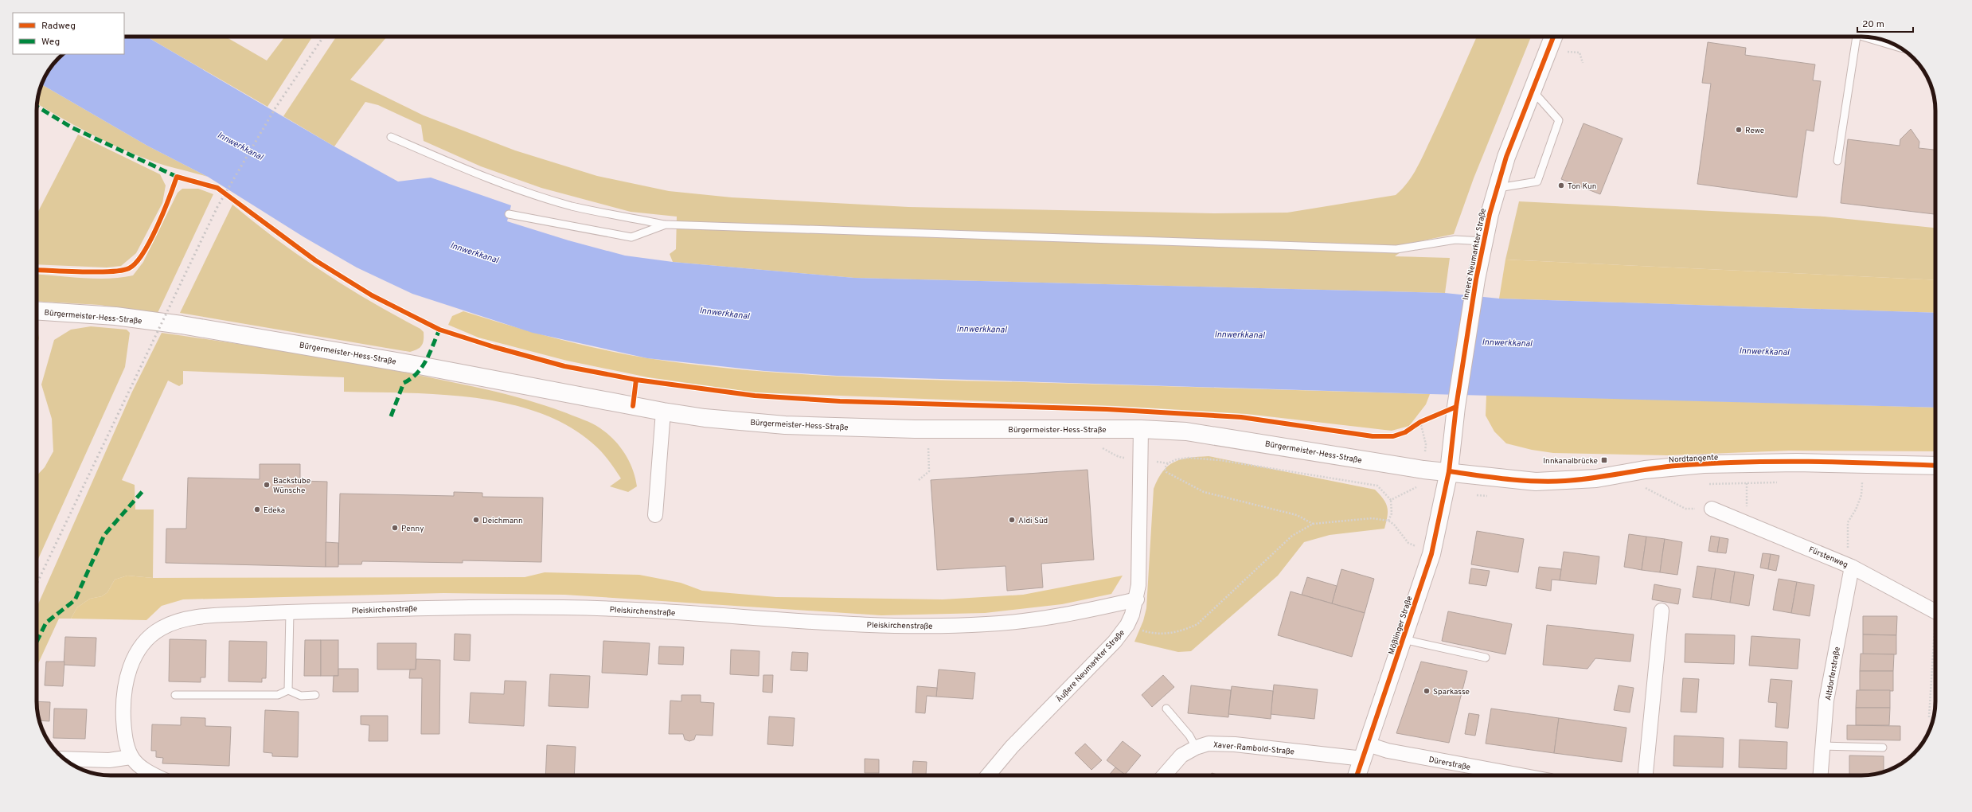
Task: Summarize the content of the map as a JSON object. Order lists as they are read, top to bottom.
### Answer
{
  "streets": {
    "main road": [
      "Innere Neumarkter Straße",
      "Bürgermeister-Hess-Straße",
      "Nordtangente",
      "Mößlinger Straße"
    ],
    "street": [
      "Fürstenweg",
      "Pleiskirchenstraße",
      "Äußere Neumarkter Straße",
      "Altdorferstraße",
      "Xaver-Rambold-Straße",
      "Dürerstraße"
    ]
  },
  "crossings": [
    ["Innere Neumarkter Straße", "Bürgermeister-Hess-Straße"],
    ["Innere Neumarkter Straße", "Nordtangente"],
    ["Innere Neumarkter Straße", "Mößlinger Straße"],
    ["Bürgermeister-Hess-Straße", "Nordtangente"],
    ["Bürgermeister-Hess-Straße", "Mößlinger Straße"],
    ["Bürgermeister-Hess-Straße", "Äußere Neumarkter Straße"],
    ["Nordtangente", "Mößlinger Straße"],
    ["Fürstenweg", "Altdorferstraße"],
    ["Pleiskirchenstraße", "Äußere Neumarkter Straße"],
    ["Mößlinger Straße", "Xaver-Rambold-Straße"],
    ["Mößlinger Straße", "Dürerstraße"],
    ["Xaver-Rambold-Straße", "Dürerstraße"]
  ],
  "water": ["Innwerkkanal"],
  "places": {
    "other": [
      "Rewe",
      "Ton Kun",
      "Backstube Wünsche",
      "Edeka",
      "Deichmann",
      "Aldi Süd",
      "Penny",
      "Sparkasse"
    ],
    "transit": ["Innkanalbrücke"]
  },
  "legend": ["Radweg", "Weg"],
  "scale_bar": "20 m"
}
